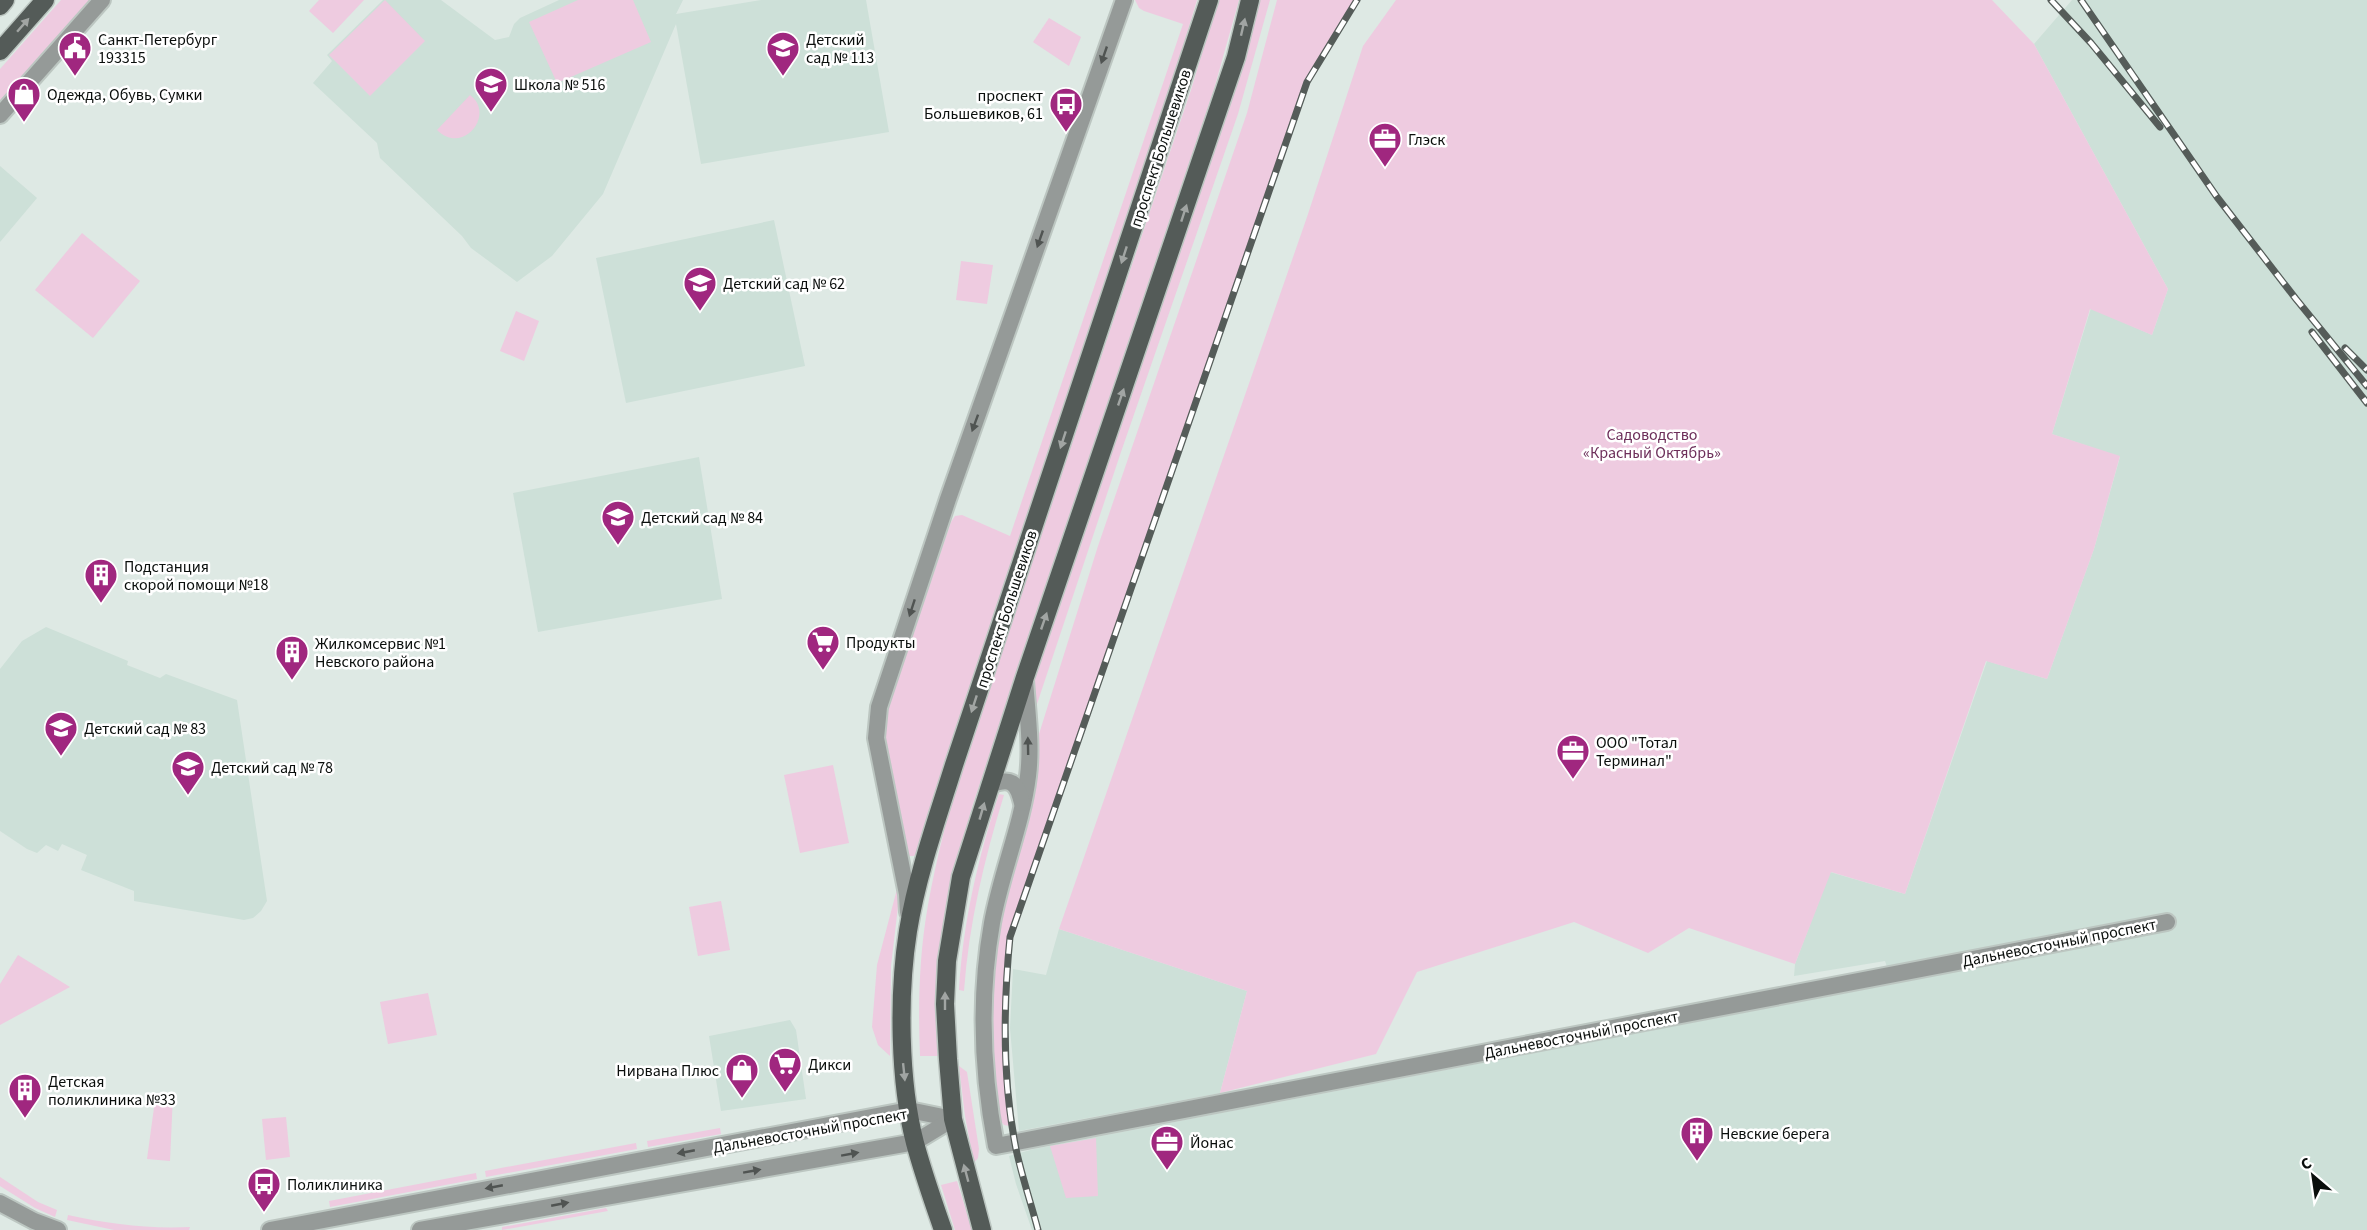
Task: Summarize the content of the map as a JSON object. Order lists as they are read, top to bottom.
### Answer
{
  "streets": {
    "main road": ["проспект Большевиков"],
    "street": ["Дальневосточный проспект"]
  },
  "crossings": [
    ["проспект Большевиков", "Дальневосточный проспект"]
  ],
  "parks": ["Садоводство «Красный Октябрь»"],
  "places": {
    "public building": ["Санкт-Петербург 193315"],
    "school or university": [
      "Детский сад № 113",
      "Школа № 516",
      "Детский сад № 62",
      "Детский сад № 84",
      "Детский сад № 83",
      "Детский сад № 78"
    ],
    "shop": ["Одежда, Обувь, Сумки", "Нирвана Плюс"],
    "bus stop": ["проспект Большевиков, 61", "Поликлиника"],
    "office": ["Глэск", "ООО \"Тотал Терминал\"", "Йонас"],
    "building": [
      "Подстанция скорой помощи №18",
      "Жилкомсервис №1 Невского района",
      "Детская поликлиника №33",
      "Невские берега"
    ],
    "supermarket": ["Продукты", "Дикси"]
  },
  "north": "top left"
}
